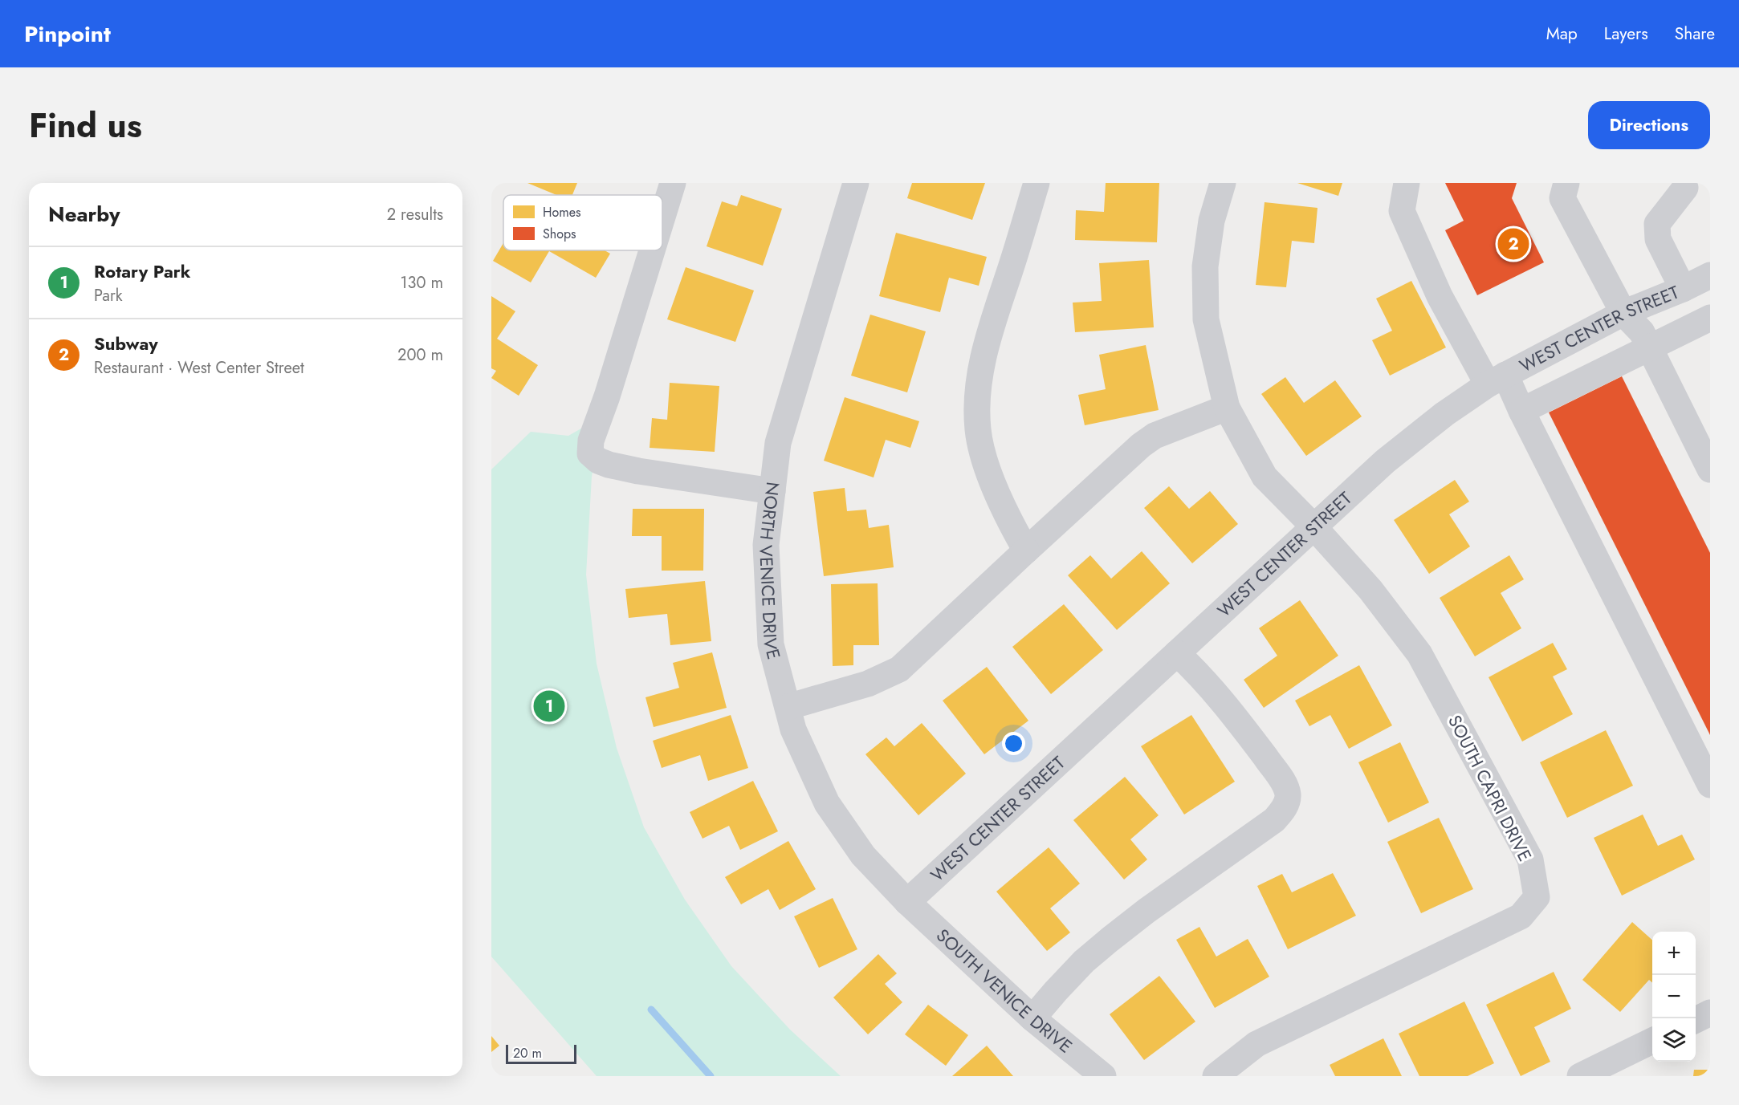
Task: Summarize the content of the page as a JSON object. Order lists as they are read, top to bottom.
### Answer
{
  "streets": {
    "street": [
      "WEST CENTER STREET",
      "NORTH VENICE DRIVE",
      "SOUTH CAPRI DRIVE",
      "SOUTH VENICE DRIVE"
    ]
  },
  "crossings": [
    ["WEST CENTER STREET", "NORTH VENICE DRIVE"],
    ["WEST CENTER STREET", "SOUTH CAPRI DRIVE"],
    ["WEST CENTER STREET", "SOUTH VENICE DRIVE"],
    ["NORTH VENICE DRIVE", "SOUTH VENICE DRIVE"]
  ],
  "legend": ["Homes", "Shops"],
  "scale_bar": "20 m",
  "page": {
    "header": "Pinpoint",
    "nav": ["Map", "Layers", "Share"],
    "title": "Find us",
    "buttons": "Directions",
    "heading": ["Nearby", "2 results"],
    "pins": ["2", "1"],
    "list": [
      {
        "mark": "1",
        "name": "Rotary Park",
        "note": "Park",
        "value": "130 m"
      },
      {
        "mark": "2",
        "name": "Subway",
        "note": "Restaurant · West Center Street",
        "value": "200 m"
      }
    ],
    "map_buttons": ["+", "−"],
    "scale": "20 m"
  }
}
